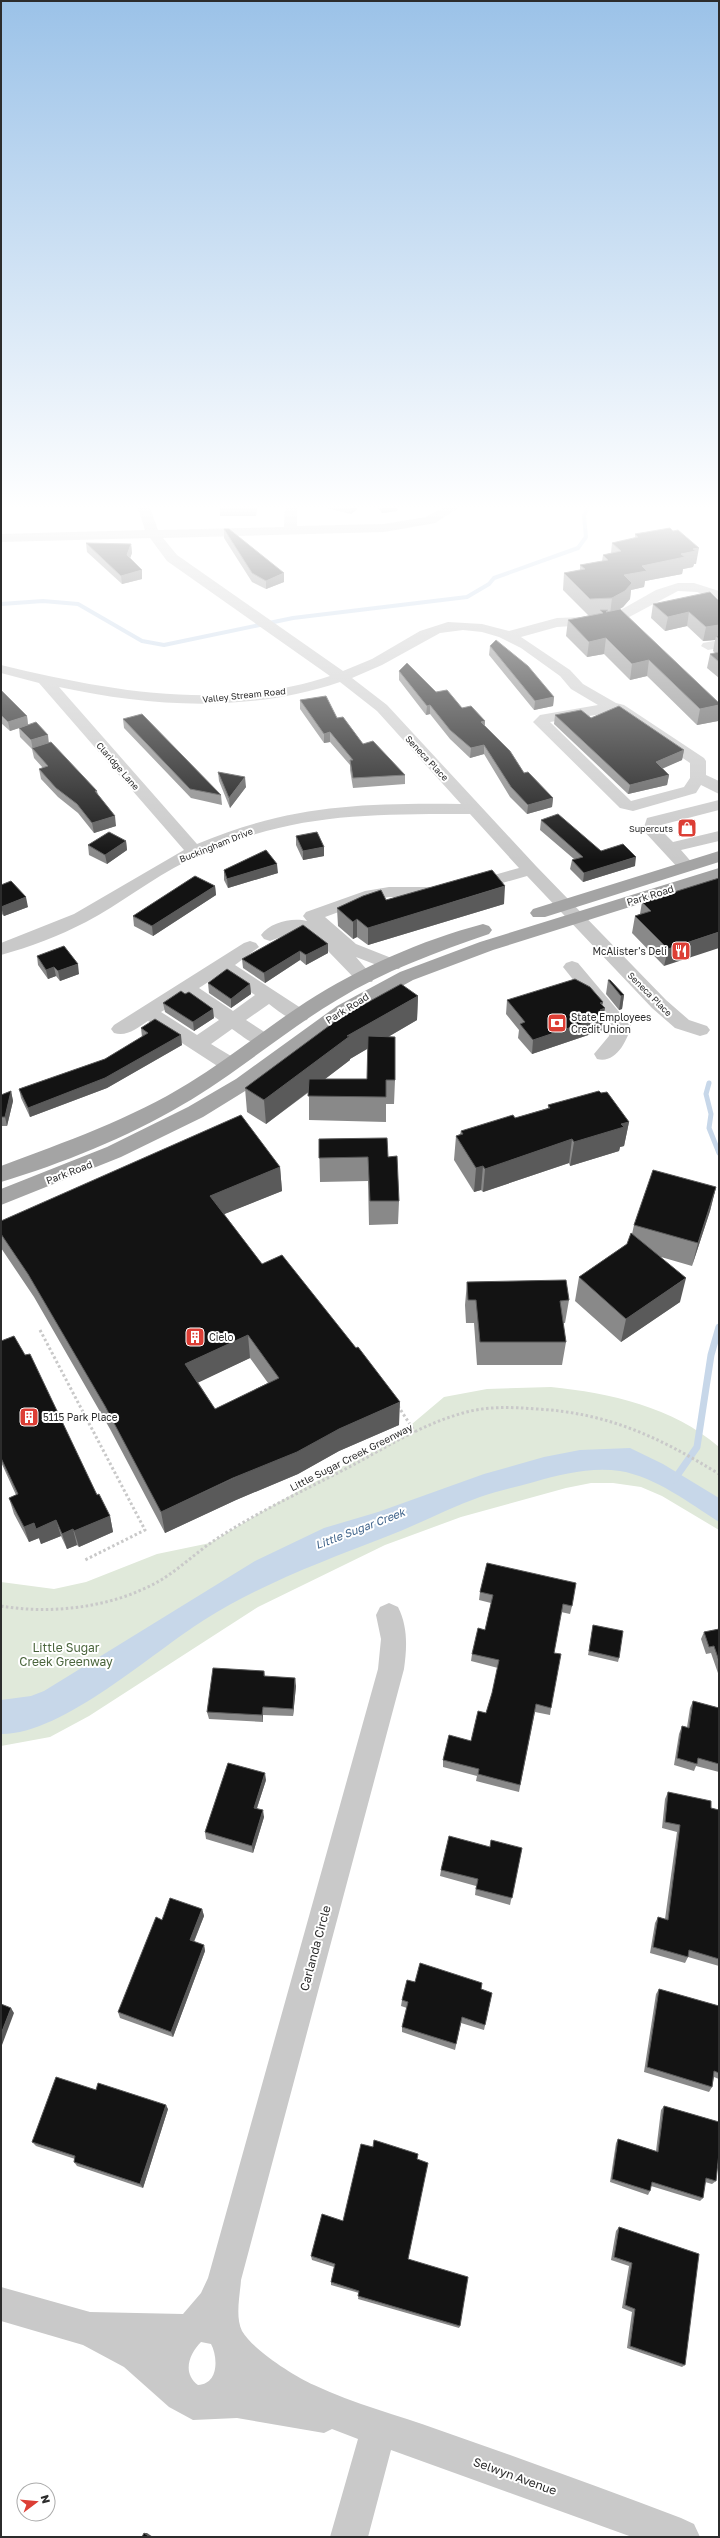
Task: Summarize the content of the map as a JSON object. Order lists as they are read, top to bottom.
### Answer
{
  "streets": {
    "main road": ["Park Road"],
    "street": [
      "Valley Stream Road",
      "Seneca Place",
      "Claridge Lane",
      "Buckingham Drive",
      "Carlanda Circle",
      "Selwyn Avenue"
    ],
    "path": ["Little Sugar Creek Greenway"]
  },
  "crossings": [
    ["Valley Stream Road", "Seneca Place"],
    ["Valley Stream Road", "Claridge Lane"],
    ["Seneca Place", "Buckingham Drive"],
    ["Seneca Place", "Park Road"],
    ["Claridge Lane", "Buckingham Drive"],
    ["Carlanda Circle", "Selwyn Avenue"]
  ],
  "water": ["Little Sugar Creek"],
  "parks": ["Little Sugar Creek Greenway"],
  "places": {
    "shop": ["Supercuts"],
    "restaurant": ["McAlister's Deli"],
    "bank": ["State Employees Credit Union"],
    "building": ["Cielo", "5115 Park Place"]
  },
  "north": "right"
}
